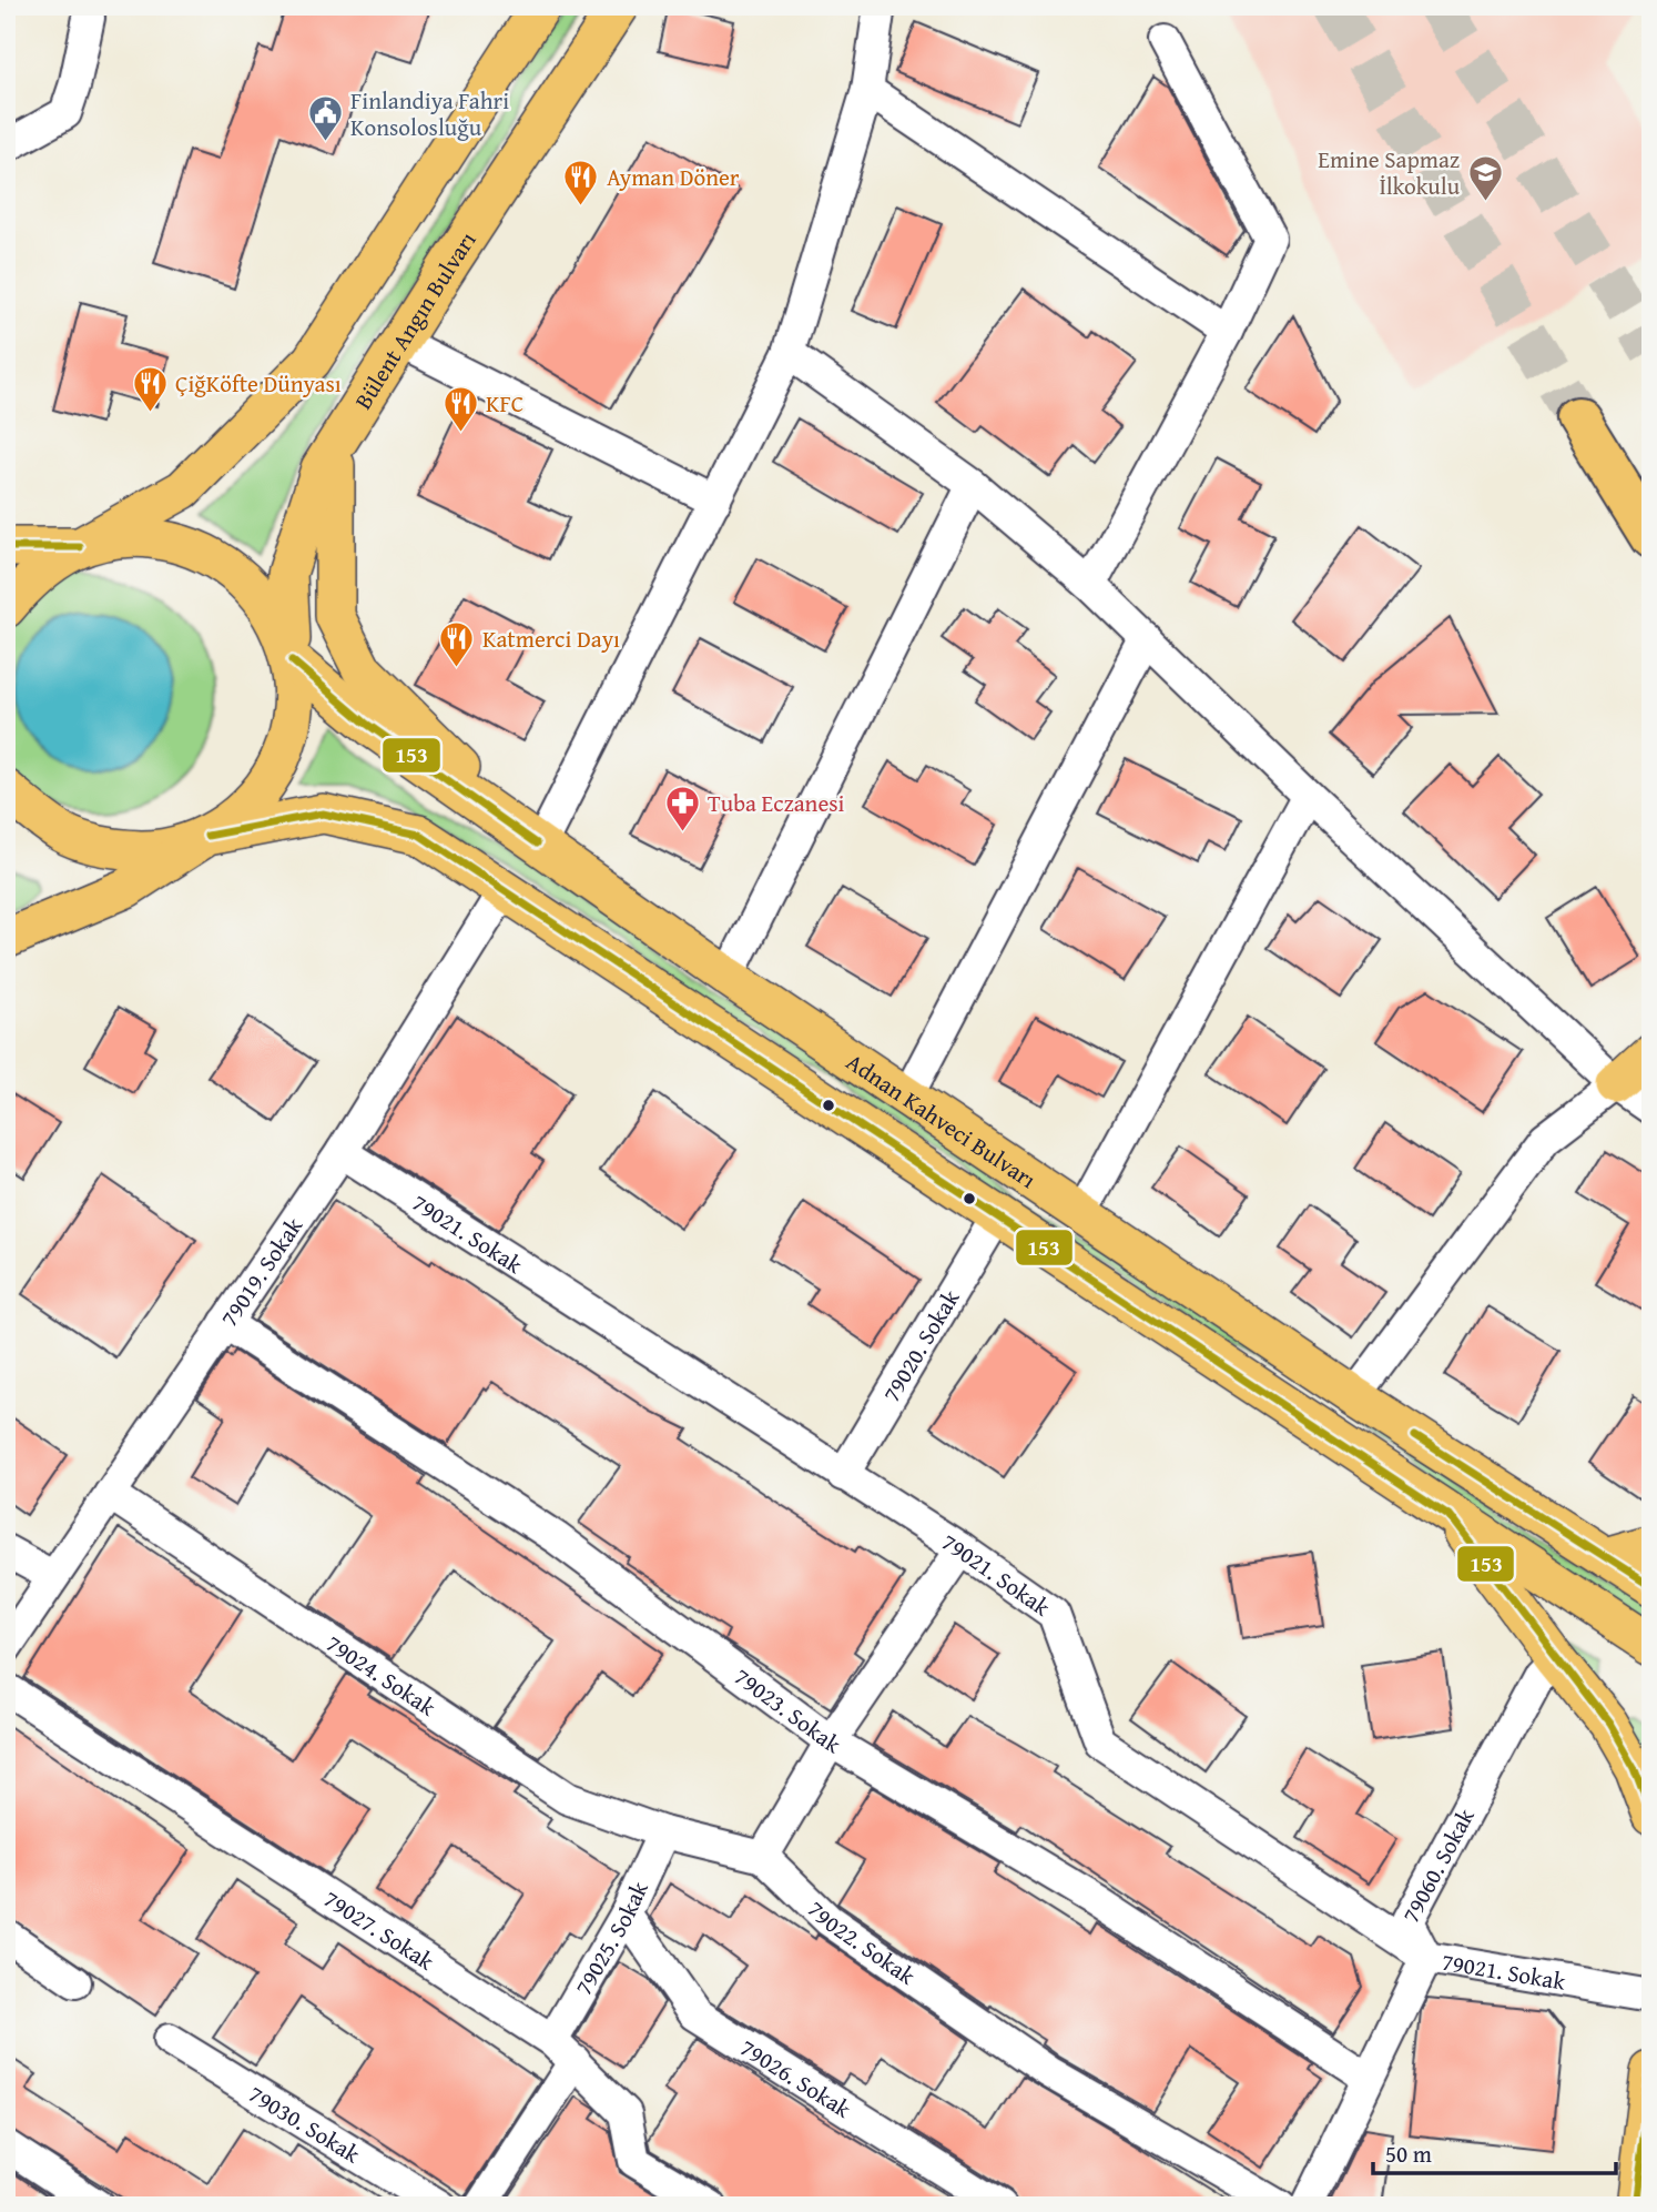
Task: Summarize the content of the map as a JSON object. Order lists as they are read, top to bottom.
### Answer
{
  "streets": {
    "main road": ["Bülent Angın Bulvarı", "Adnan Kahveci Bulvarı"],
    "street": [
      "79021. Sokak",
      "79019. Sokak",
      "79020. Sokak",
      "79024. Sokak",
      "79023. Sokak",
      "79060. Sokak",
      "79027. Sokak",
      "79025. Sokak",
      "79022. Sokak",
      "79026. Sokak",
      "79030. Sokak"
    ]
  },
  "crossings": [
    ["Bülent Angın Bulvarı", "Adnan Kahveci Bulvarı"],
    ["79021. Sokak", "79019. Sokak"],
    ["79021. Sokak", "79020. Sokak"],
    ["79021. Sokak", "79060. Sokak"],
    ["79019. Sokak", "79024. Sokak"],
    ["79019. Sokak", "79023. Sokak"],
    ["79024. Sokak", "79025. Sokak"],
    ["79024. Sokak", "79022. Sokak"],
    ["79023. Sokak", "79060. Sokak"],
    ["79027. Sokak", "79025. Sokak"],
    ["79025. Sokak", "79026. Sokak"]
  ],
  "places": {
    "public building": ["Finlandiya Fahri Konsolosluğu"],
    "school or university": ["Emine Sapmaz İlkokulu"],
    "restaurant": [
      "Ayman Döner",
      "ÇiğKöfte Dünyası",
      "KFC",
      "Katmerci Dayı"
    ],
    "pharmacy": ["Tuba Eczanesi"]
  },
  "lines": ["transit line 153"],
  "scale_bar": "50 m"
}
